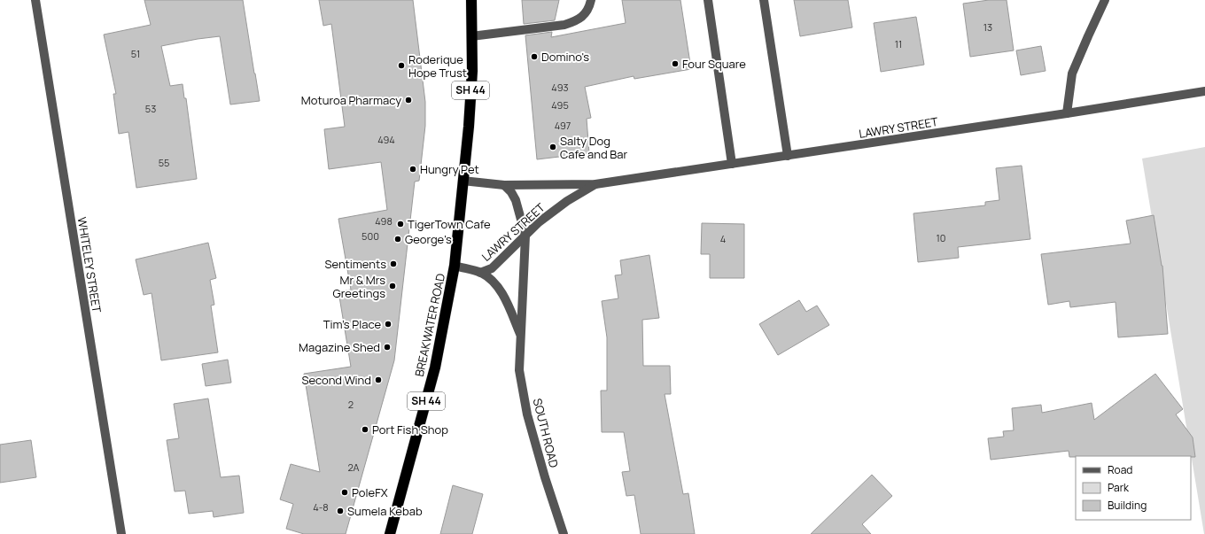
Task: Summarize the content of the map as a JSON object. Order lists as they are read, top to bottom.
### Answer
{
  "streets": {
    "highway": ["SH 44", "BREAKWATER ROAD"],
    "street": ["LAWRY STREET", "WHITELEY STREET", "SOUTH ROAD"]
  },
  "crossings": [
    ["SH 44", "LAWRY STREET"],
    ["SH 44", "BREAKWATER ROAD"],
    ["LAWRY STREET", "BREAKWATER ROAD"],
    ["LAWRY STREET", "SOUTH ROAD"]
  ],
  "places": [
    "Domino's",
    "Four Square",
    "Roderique Hope Trust",
    "Moturoa Pharmacy",
    "Salty Dog Cafe and Bar",
    "Hungry Pet",
    "TigerTown Cafe",
    "George's",
    "Sentiments",
    "Mr & Mrs Greetings",
    "Tim's Place",
    "Magazine Shed",
    "Second Wind",
    "Port Fish Shop",
    "PoleFX",
    "Sumela Kebab"
  ],
  "house_numbers": [
    "13",
    "11",
    "51",
    "493",
    "495",
    "53",
    "497",
    "494",
    "55",
    "498",
    "500",
    "10",
    "4",
    "2",
    "2A",
    "4-8"
  ],
  "legend": ["Road", "Park", "Building"]
}
